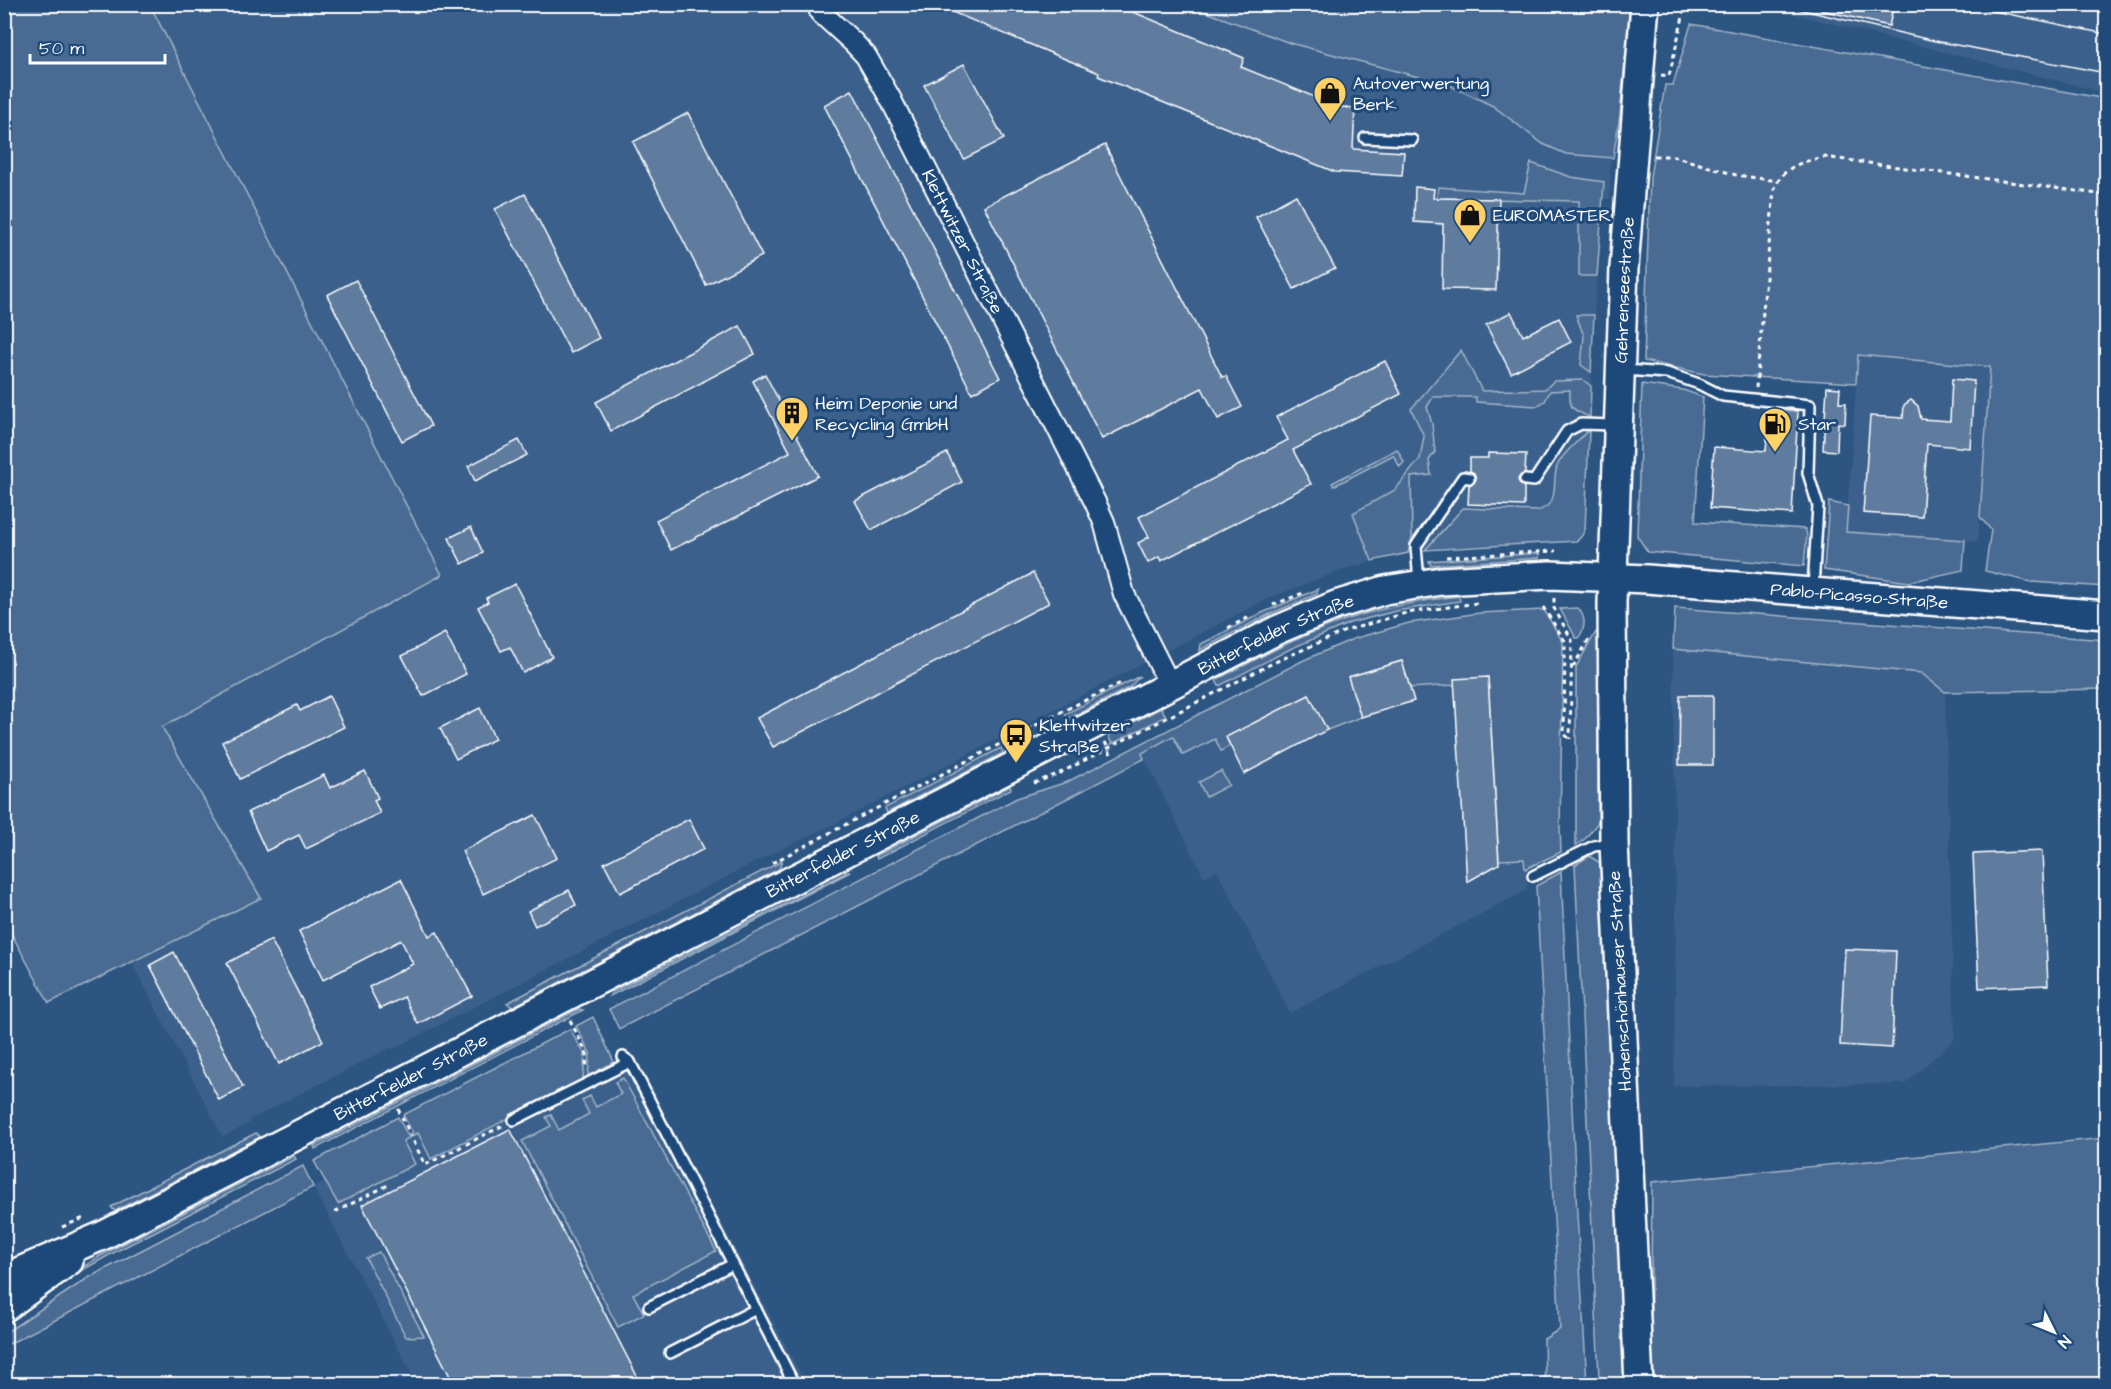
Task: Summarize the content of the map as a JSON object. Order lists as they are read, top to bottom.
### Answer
{
  "streets": {
    "main road": [
      "Gehrenseestraße",
      "Pablo-Picasso-Straße",
      "Bitterfelder Straße",
      "Hohenschönhauser Straße"
    ],
    "street": ["Klettwitzer Straße"]
  },
  "crossings": [
    ["Klettwitzer Straße", "Bitterfelder Straße"],
    ["Gehrenseestraße", "Pablo-Picasso-Straße"],
    ["Gehrenseestraße", "Bitterfelder Straße"],
    ["Gehrenseestraße", "Hohenschönhauser Straße"],
    ["Pablo-Picasso-Straße", "Bitterfelder Straße"],
    ["Pablo-Picasso-Straße", "Hohenschönhauser Straße"],
    ["Bitterfelder Straße", "Hohenschönhauser Straße"]
  ],
  "places": {
    "shop": ["Autoverwertung Berk", "EUROMASTER"],
    "building": ["Heim Deponie und Recycling GmbH"],
    "fuel station": ["Star"],
    "bus stop": ["Klettwitzer Straße"]
  },
  "scale_bar": "50 m",
  "north": "bottom right"
}
